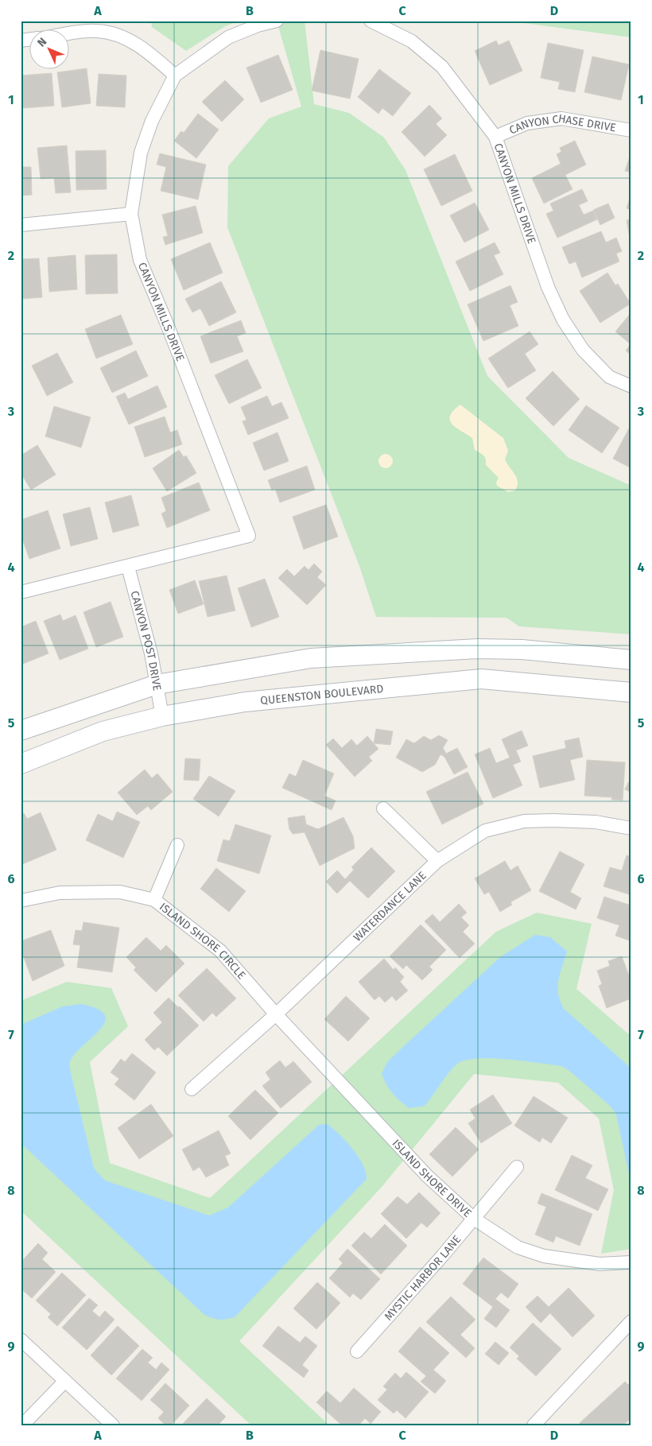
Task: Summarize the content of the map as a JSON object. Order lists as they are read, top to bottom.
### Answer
{
  "streets": {
    "main road": ["QUEENSTON BOULEVARD"],
    "street": [
      "CANYON CHASE DRIVE",
      "CANYON MILLS DRIVE",
      "CANYON POST DRIVE",
      "WATERDANCE LANE",
      "ISLAND SHORE CIRCLE",
      "ISLAND SHORE DRIVE",
      "MYSTIC HARBOR LANE"
    ]
  },
  "crossings": [
    ["CANYON CHASE DRIVE", "CANYON MILLS DRIVE"],
    ["CANYON MILLS DRIVE", "CANYON POST DRIVE"],
    ["CANYON POST DRIVE", "QUEENSTON BOULEVARD"],
    ["WATERDANCE LANE", "ISLAND SHORE CIRCLE"],
    ["WATERDANCE LANE", "ISLAND SHORE DRIVE"],
    ["ISLAND SHORE CIRCLE", "ISLAND SHORE DRIVE"],
    ["ISLAND SHORE DRIVE", "MYSTIC HARBOR LANE"]
  ],
  "north": "top left",
  "grid": {
    "columns": [
      "A",
      "B",
      "C",
      "D"
    ],
    "rows": [
      "1",
      "2",
      "3",
      "4",
      "5",
      "6",
      "7",
      "8",
      "9"
    ]
  }
}
